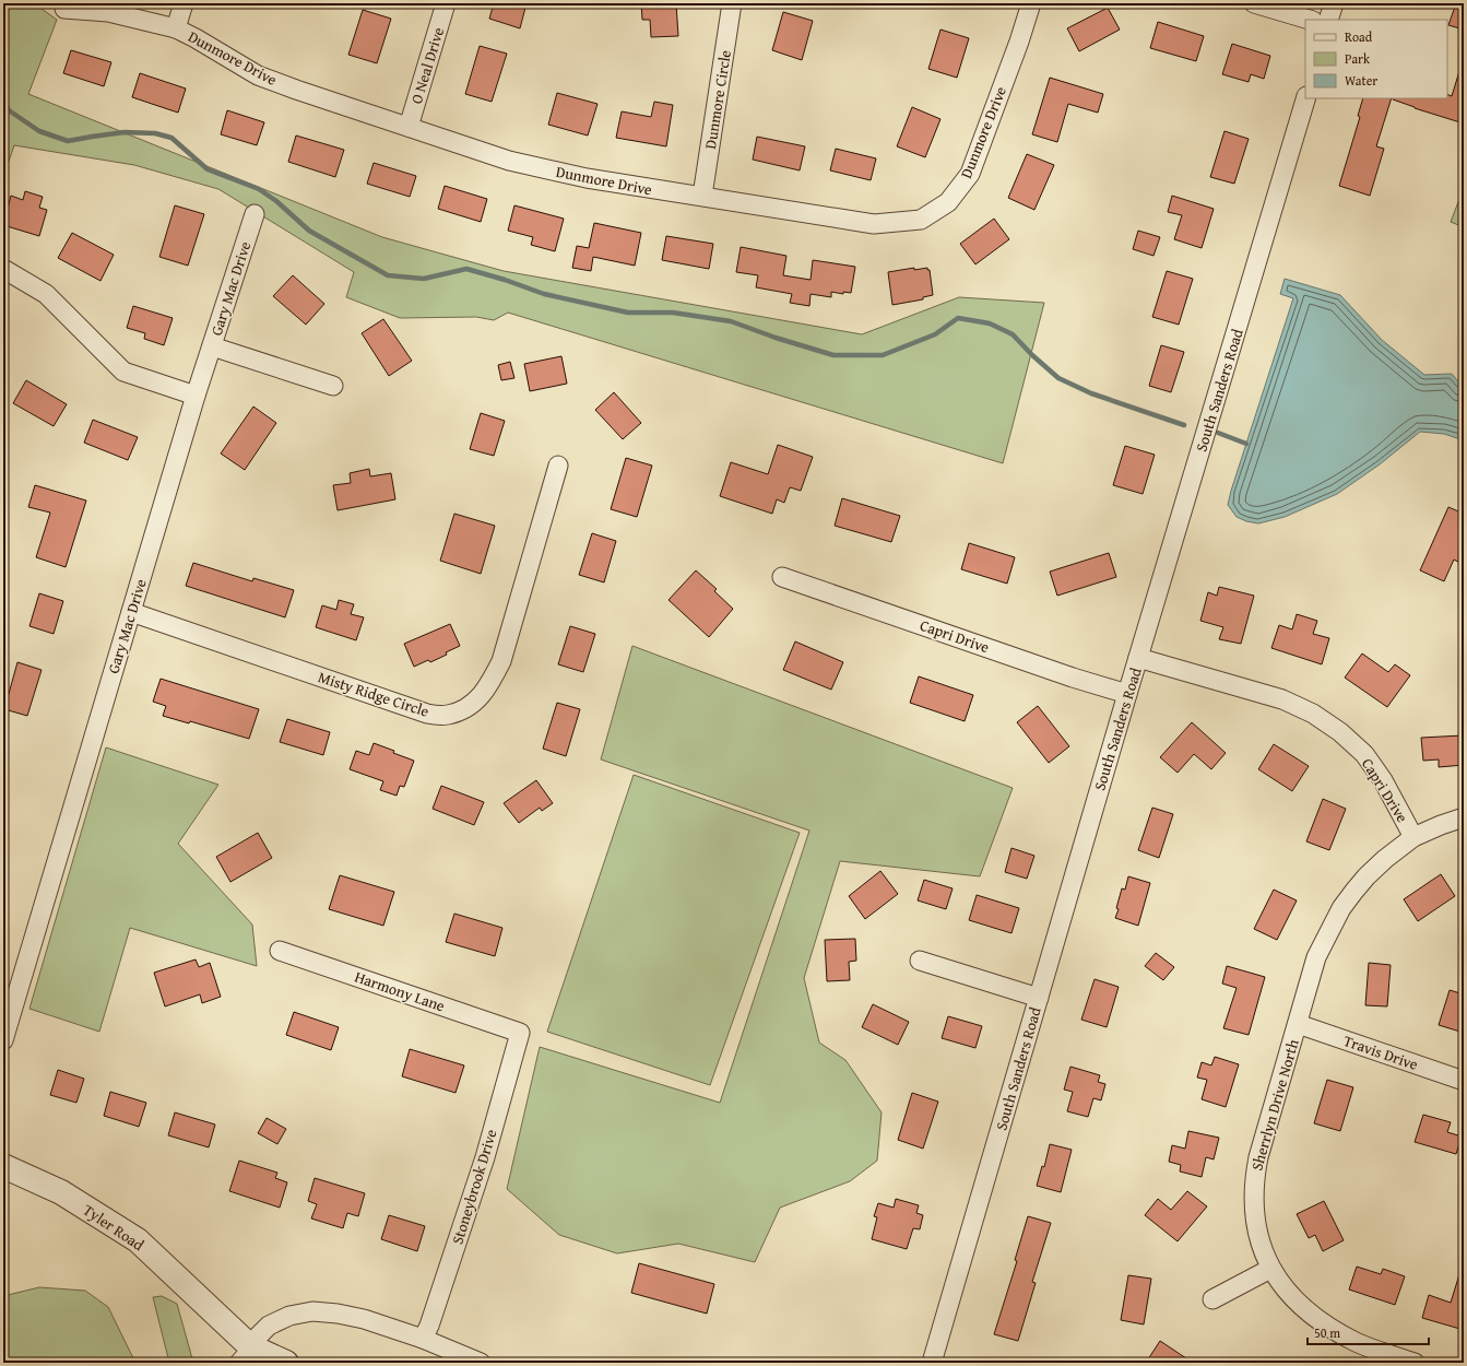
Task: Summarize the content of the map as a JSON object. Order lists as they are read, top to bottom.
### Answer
{
  "streets": {
    "street": [
      "Dunmore Drive",
      "O Neal Drive",
      "Dunmore Circle",
      "Gary Mac Drive",
      "South Sanders Road",
      "Capri Drive",
      "Misty Ridge Circle",
      "Harmony Lane",
      "Travis Drive",
      "Sherrlyn Drive North",
      "Stoneybrook Drive",
      "Tyler Road"
    ]
  },
  "crossings": [
    ["Dunmore Drive", "O Neal Drive"],
    ["Dunmore Drive", "Dunmore Circle"],
    ["Gary Mac Drive", "Misty Ridge Circle"],
    ["South Sanders Road", "Capri Drive"],
    ["Capri Drive", "Sherrlyn Drive North"],
    ["Harmony Lane", "Stoneybrook Drive"],
    ["Travis Drive", "Sherrlyn Drive North"]
  ],
  "legend": ["Road", "Park", "Water"],
  "scale_bar": "50 m"
}
